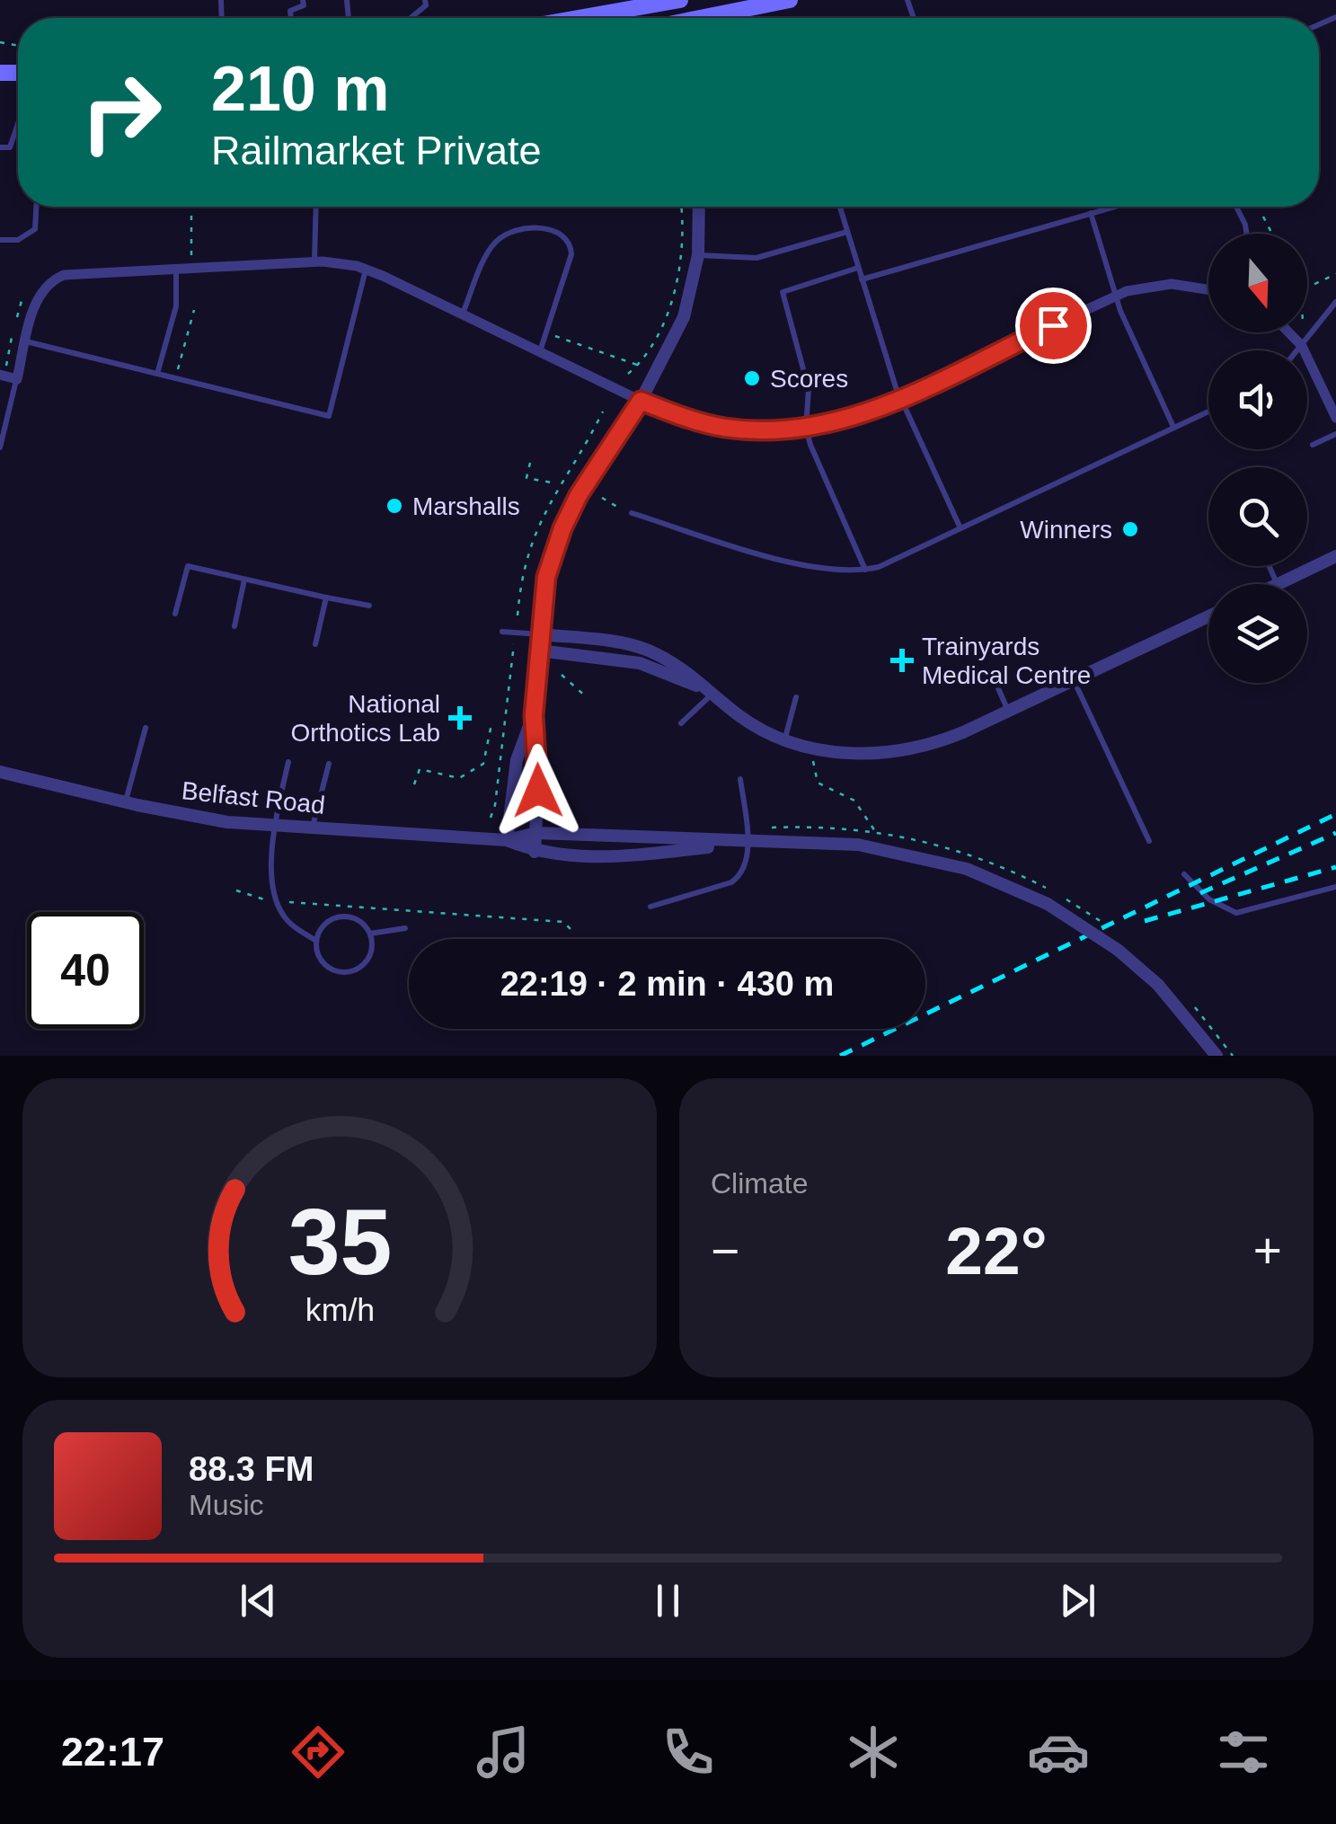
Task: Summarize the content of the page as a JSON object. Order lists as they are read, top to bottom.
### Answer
{
  "streets": {
    "street": ["Belfast Road"]
  },
  "places": {
    "other": ["Scores", "Marshalls", "Winners"],
    "health": ["Trainyards Medical Centre", "National Orthotics Lab"]
  },
  "north": "bottom",
  "page": {
    "turn": ["210 m", "Railmarket Private"],
    "limit": "40",
    "trip": "22:19 · 2 min · 430 m",
    "tile": "Climate",
    "heat": ["−", "22°", "+"],
    "song": ["88.3 FM", "Music"],
    "tabs": "22:17",
    "gauge": ["35", "km/h"]
  }
}
